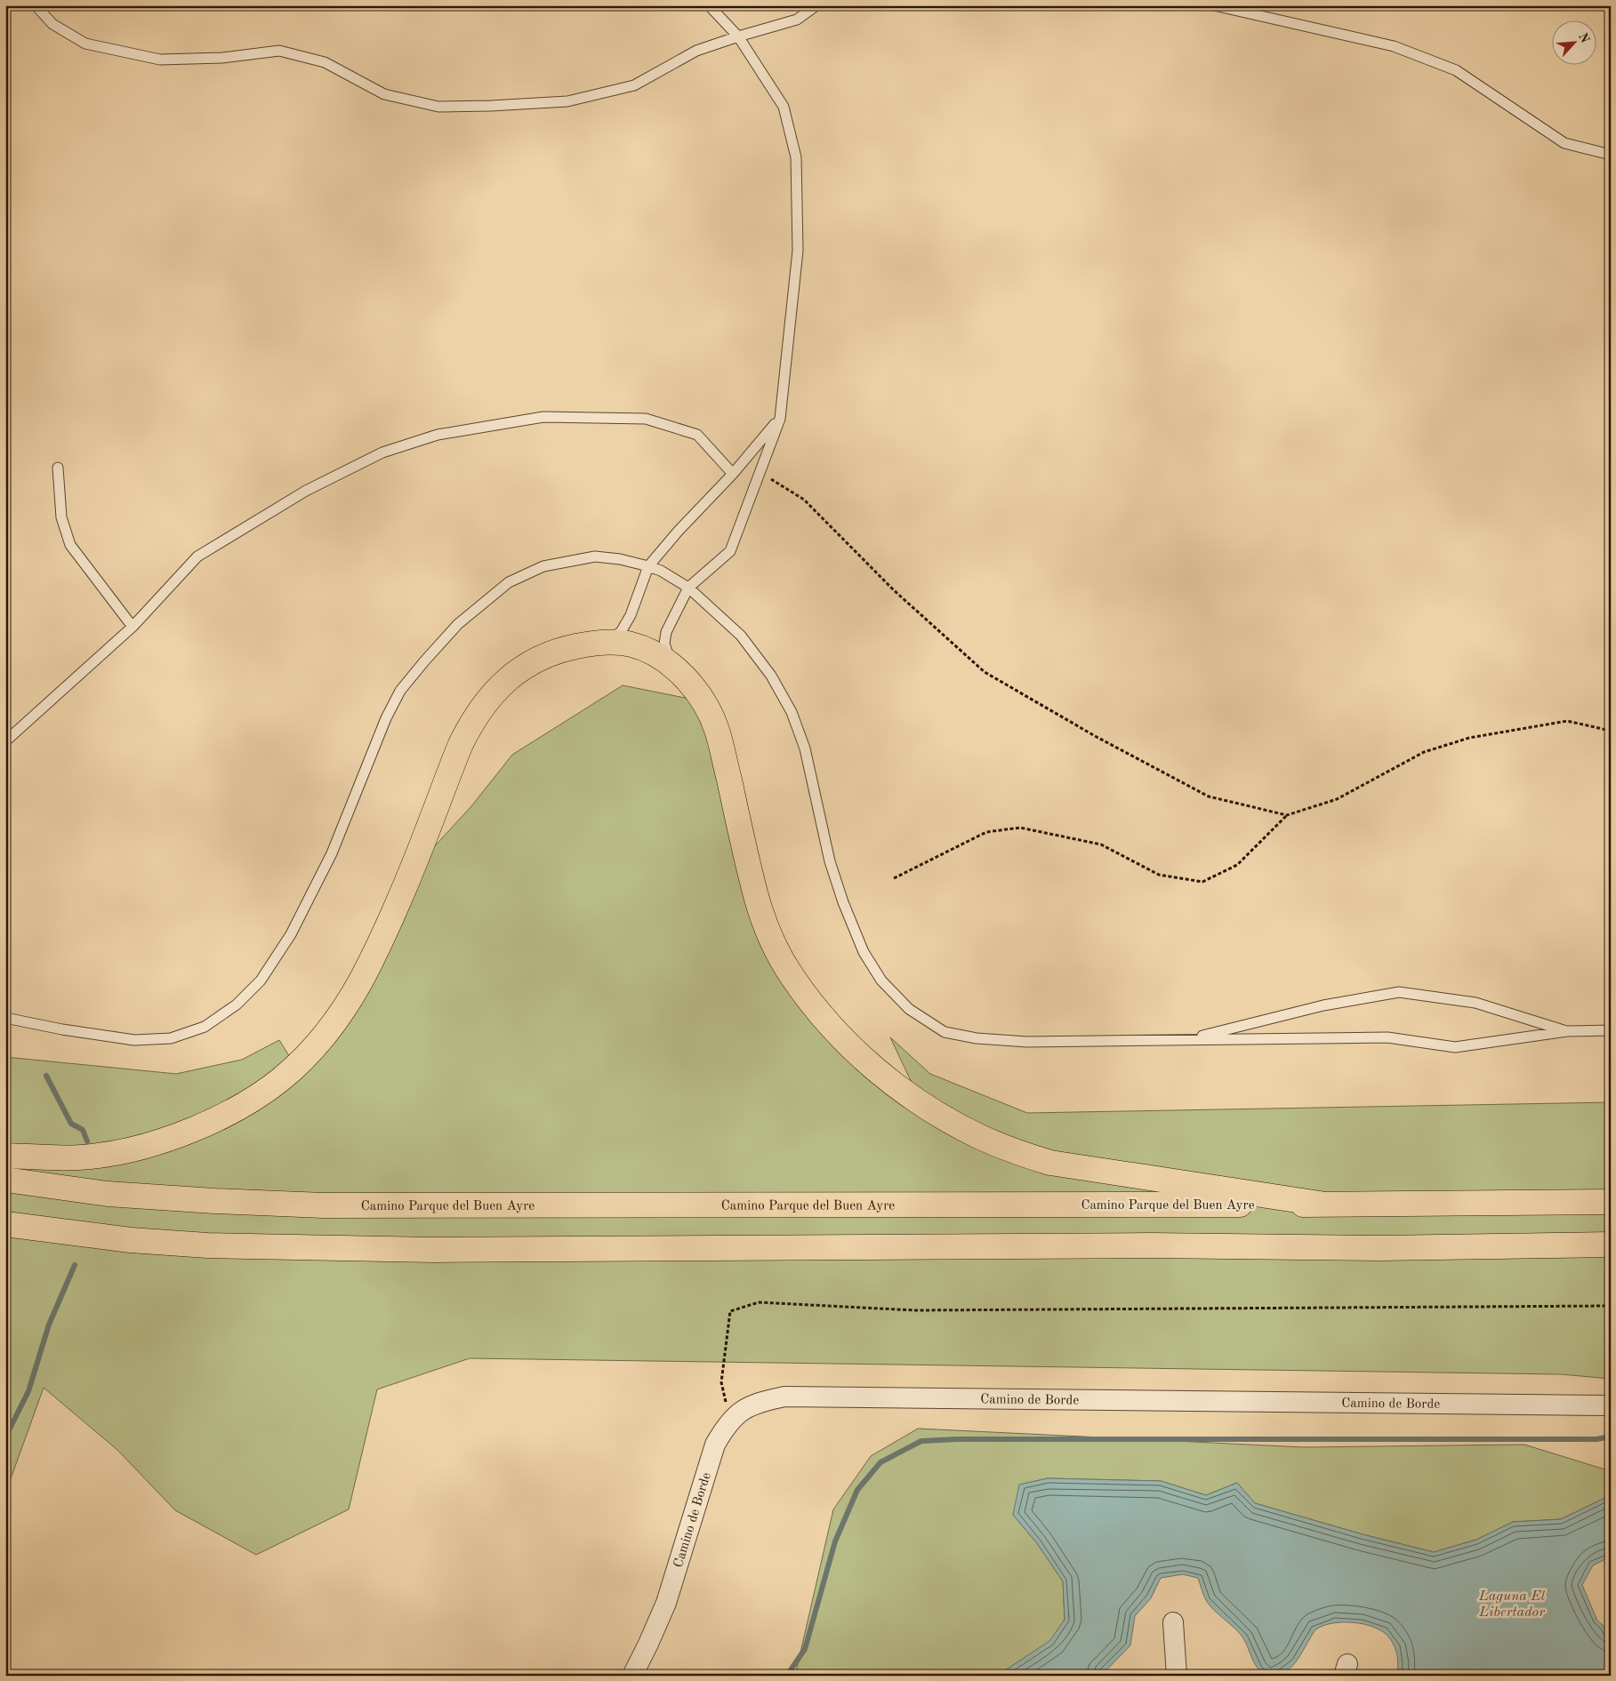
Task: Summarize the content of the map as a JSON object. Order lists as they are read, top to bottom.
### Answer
{
  "streets": {
    "highway": ["Camino Parque del Buen Ayre"],
    "street": ["Camino de Borde"]
  },
  "water": ["Laguna El Libertador"],
  "north": "top right"
}
